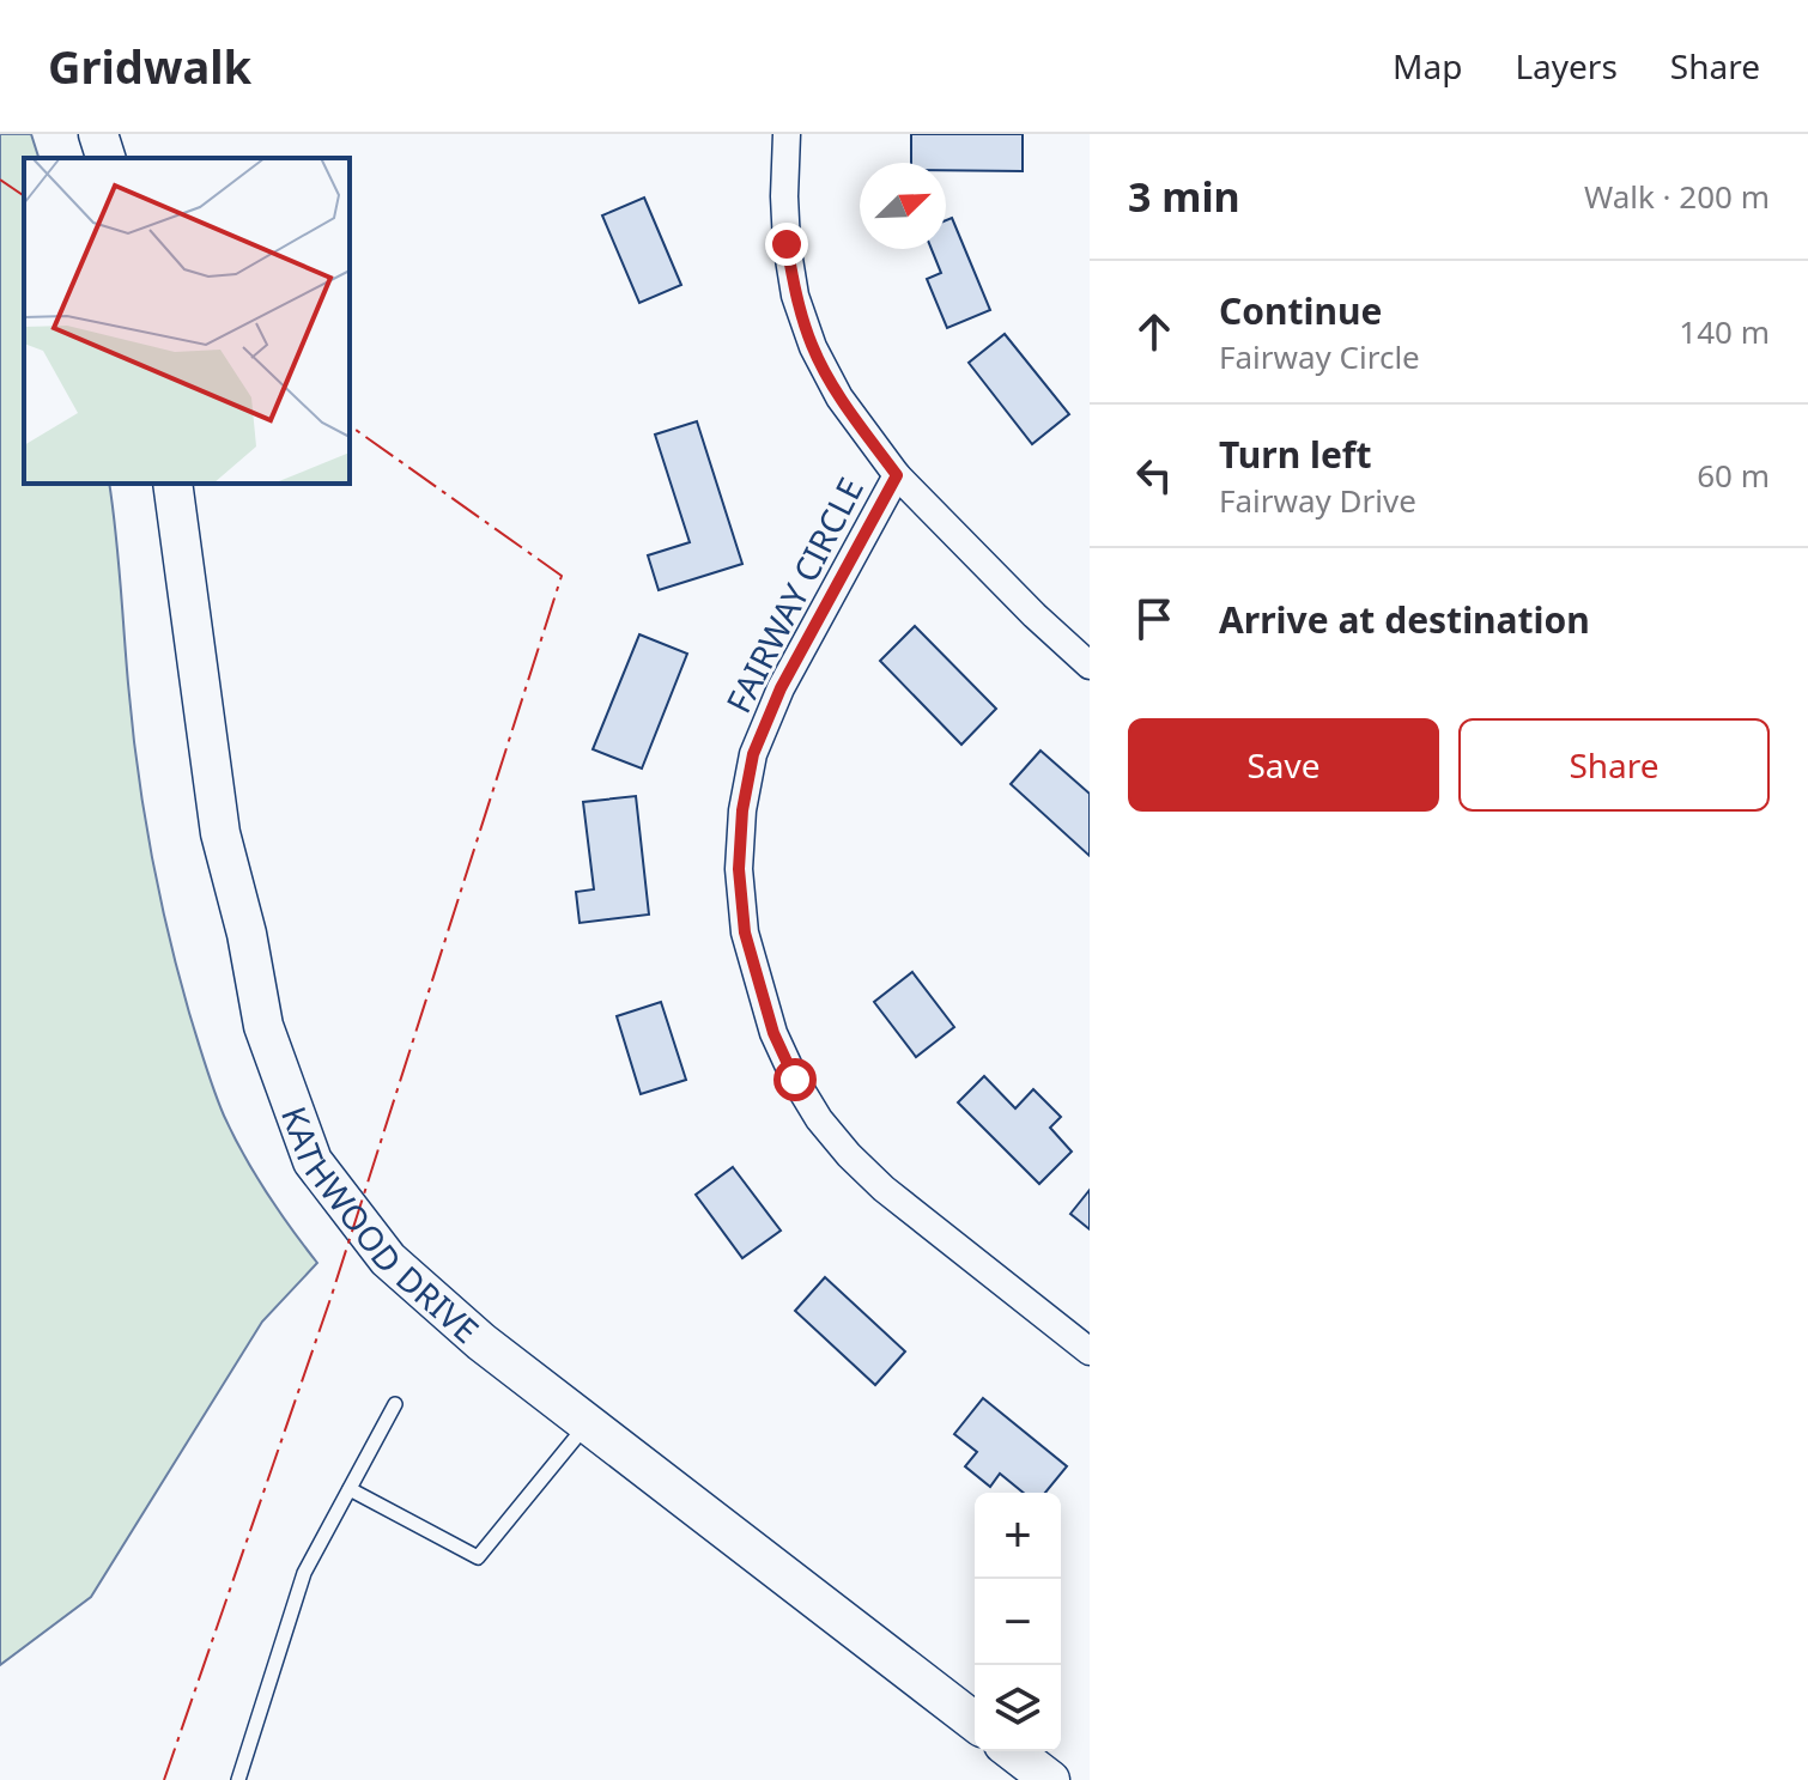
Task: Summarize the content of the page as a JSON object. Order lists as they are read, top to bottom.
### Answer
{
  "streets": {
    "street": ["FAIRWAY CIRCLE", "KATHWOOD DRIVE"]
  },
  "north": "top right",
  "page": {
    "header": "Gridwalk",
    "nav": ["Map", "Layers", "Share"],
    "heading": ["3 min", "Walk · 200 m"],
    "list": [
      ["Continue", "Fairway Circle", "140 m"],
      ["Turn left", "Fairway Drive", "60 m"],
      "Arrive at destination"
    ],
    "buttons": ["Save", "Share"],
    "map_buttons": ["+", "−"]
  }
}
